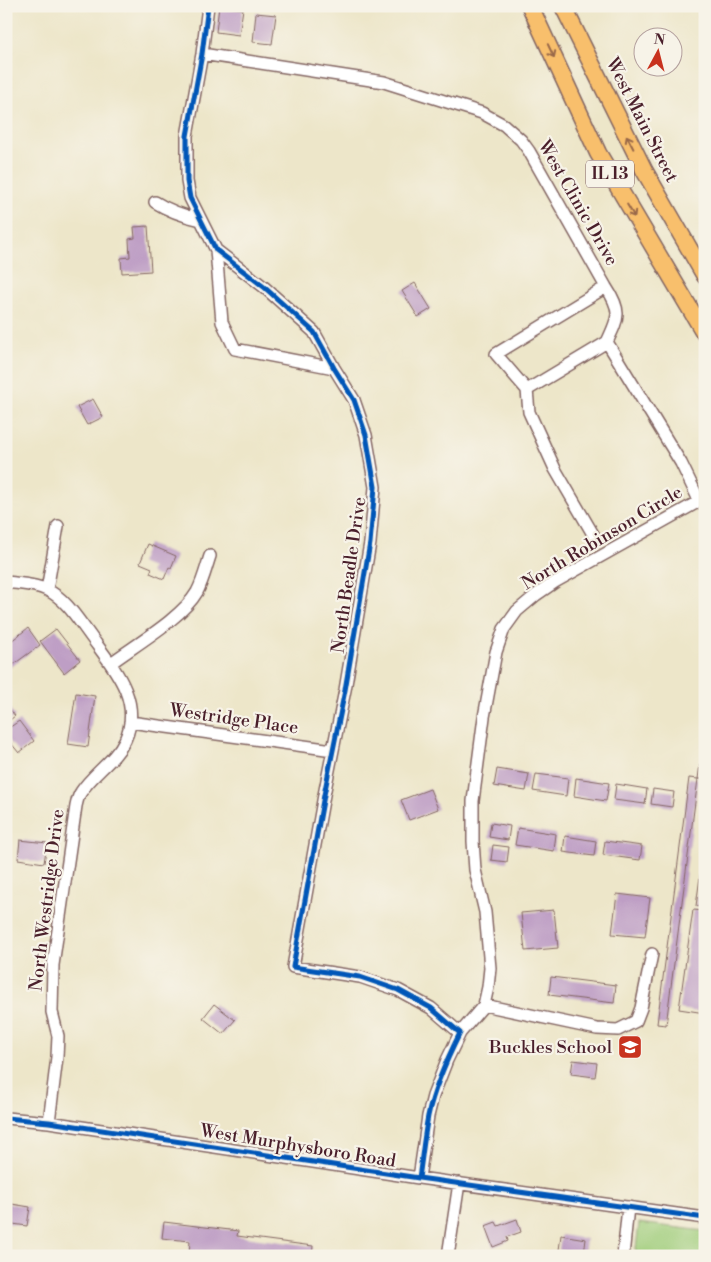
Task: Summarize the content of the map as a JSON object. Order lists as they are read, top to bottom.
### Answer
{
  "streets": {
    "highway": ["West Main Street", "IL 13"],
    "street": [
      "West Clinic Drive",
      "North Robinson Circle",
      "North Beadle Drive",
      "Westridge Place",
      "North Westridge Drive",
      "West Murphysboro Road"
    ]
  },
  "crossings": [
    ["West Clinic Drive", "North Robinson Circle"],
    ["West Clinic Drive", "North Beadle Drive"],
    ["North Beadle Drive", "Westridge Place"],
    ["Westridge Place", "North Westridge Drive"],
    ["North Westridge Drive", "West Murphysboro Road"]
  ],
  "places": {
    "school or university": ["Buckles School"]
  },
  "north": "top"
}
